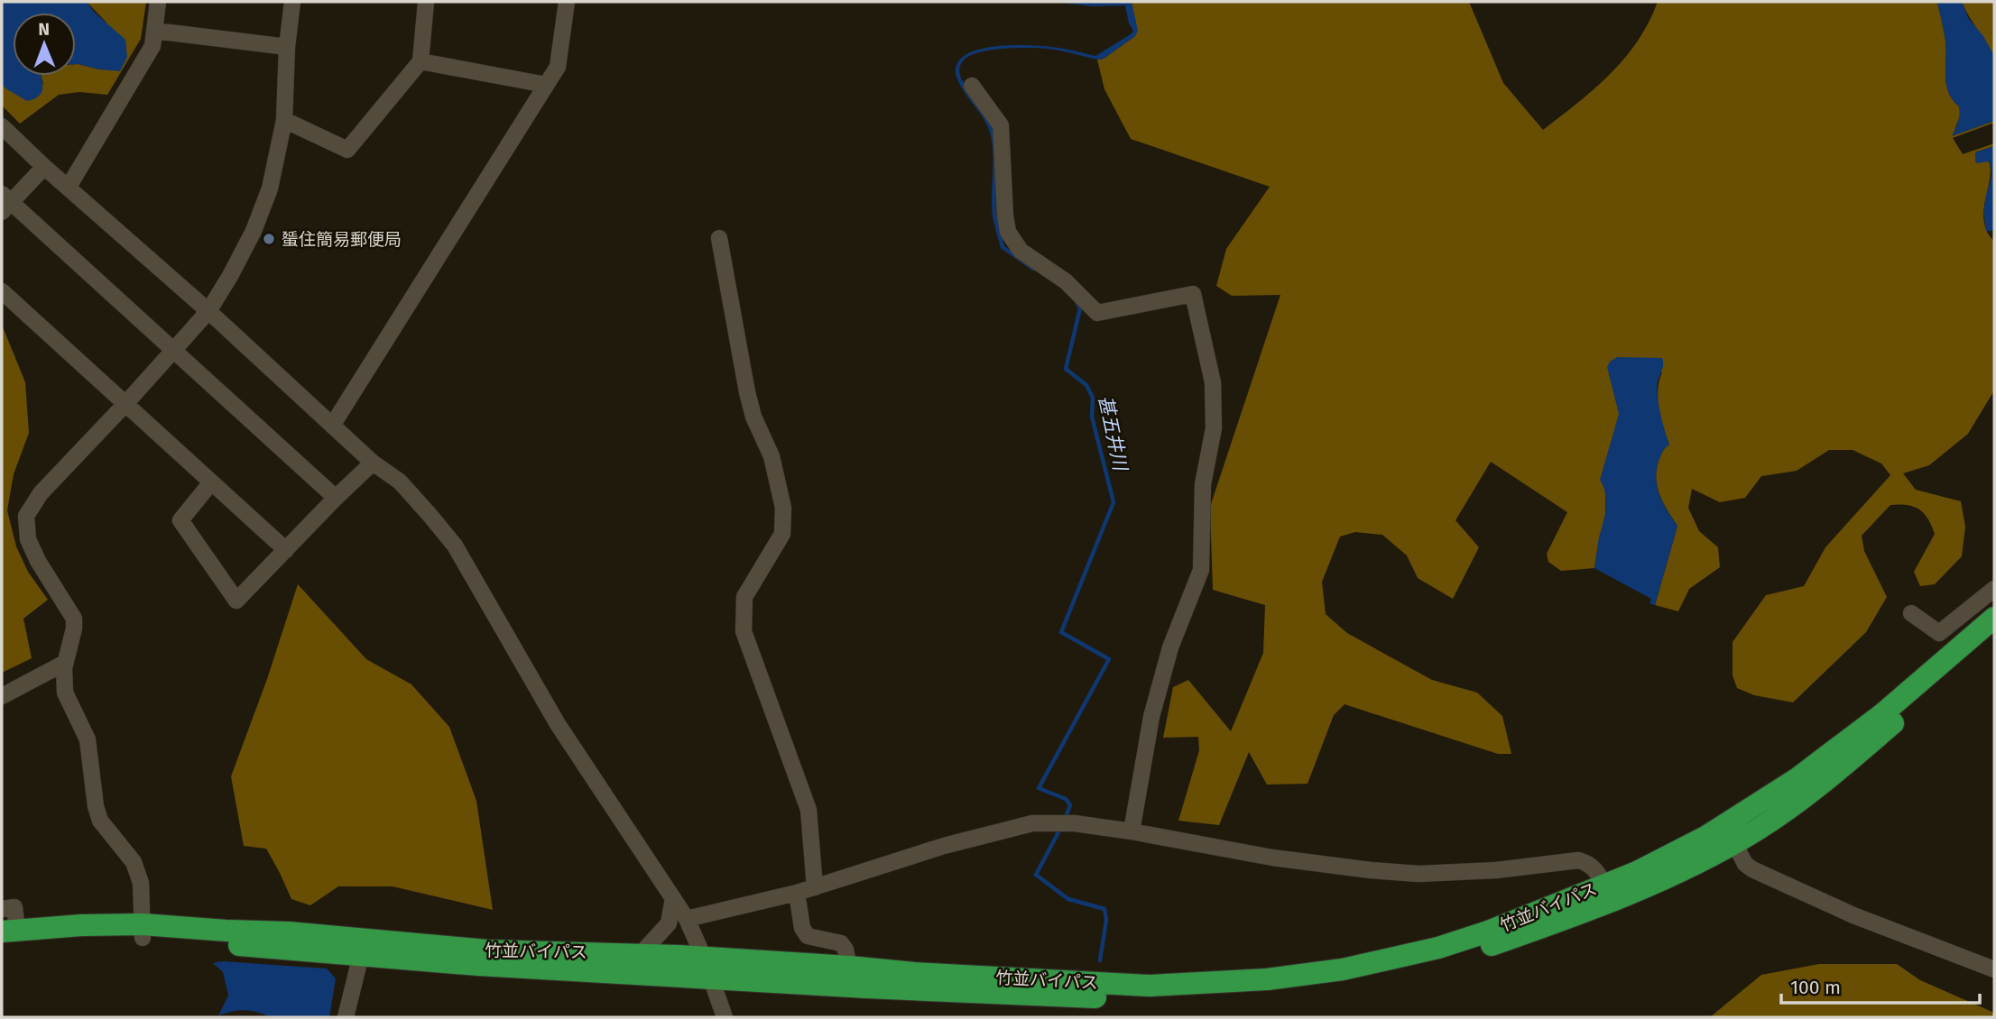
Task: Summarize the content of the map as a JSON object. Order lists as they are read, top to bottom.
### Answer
{
  "streets": {
    "highway": ["竹並バイパス"]
  },
  "water": ["甚五井川"],
  "places": ["蜑住簡易郵便局"],
  "scale_bar": "100 m",
  "north": "top"
}
